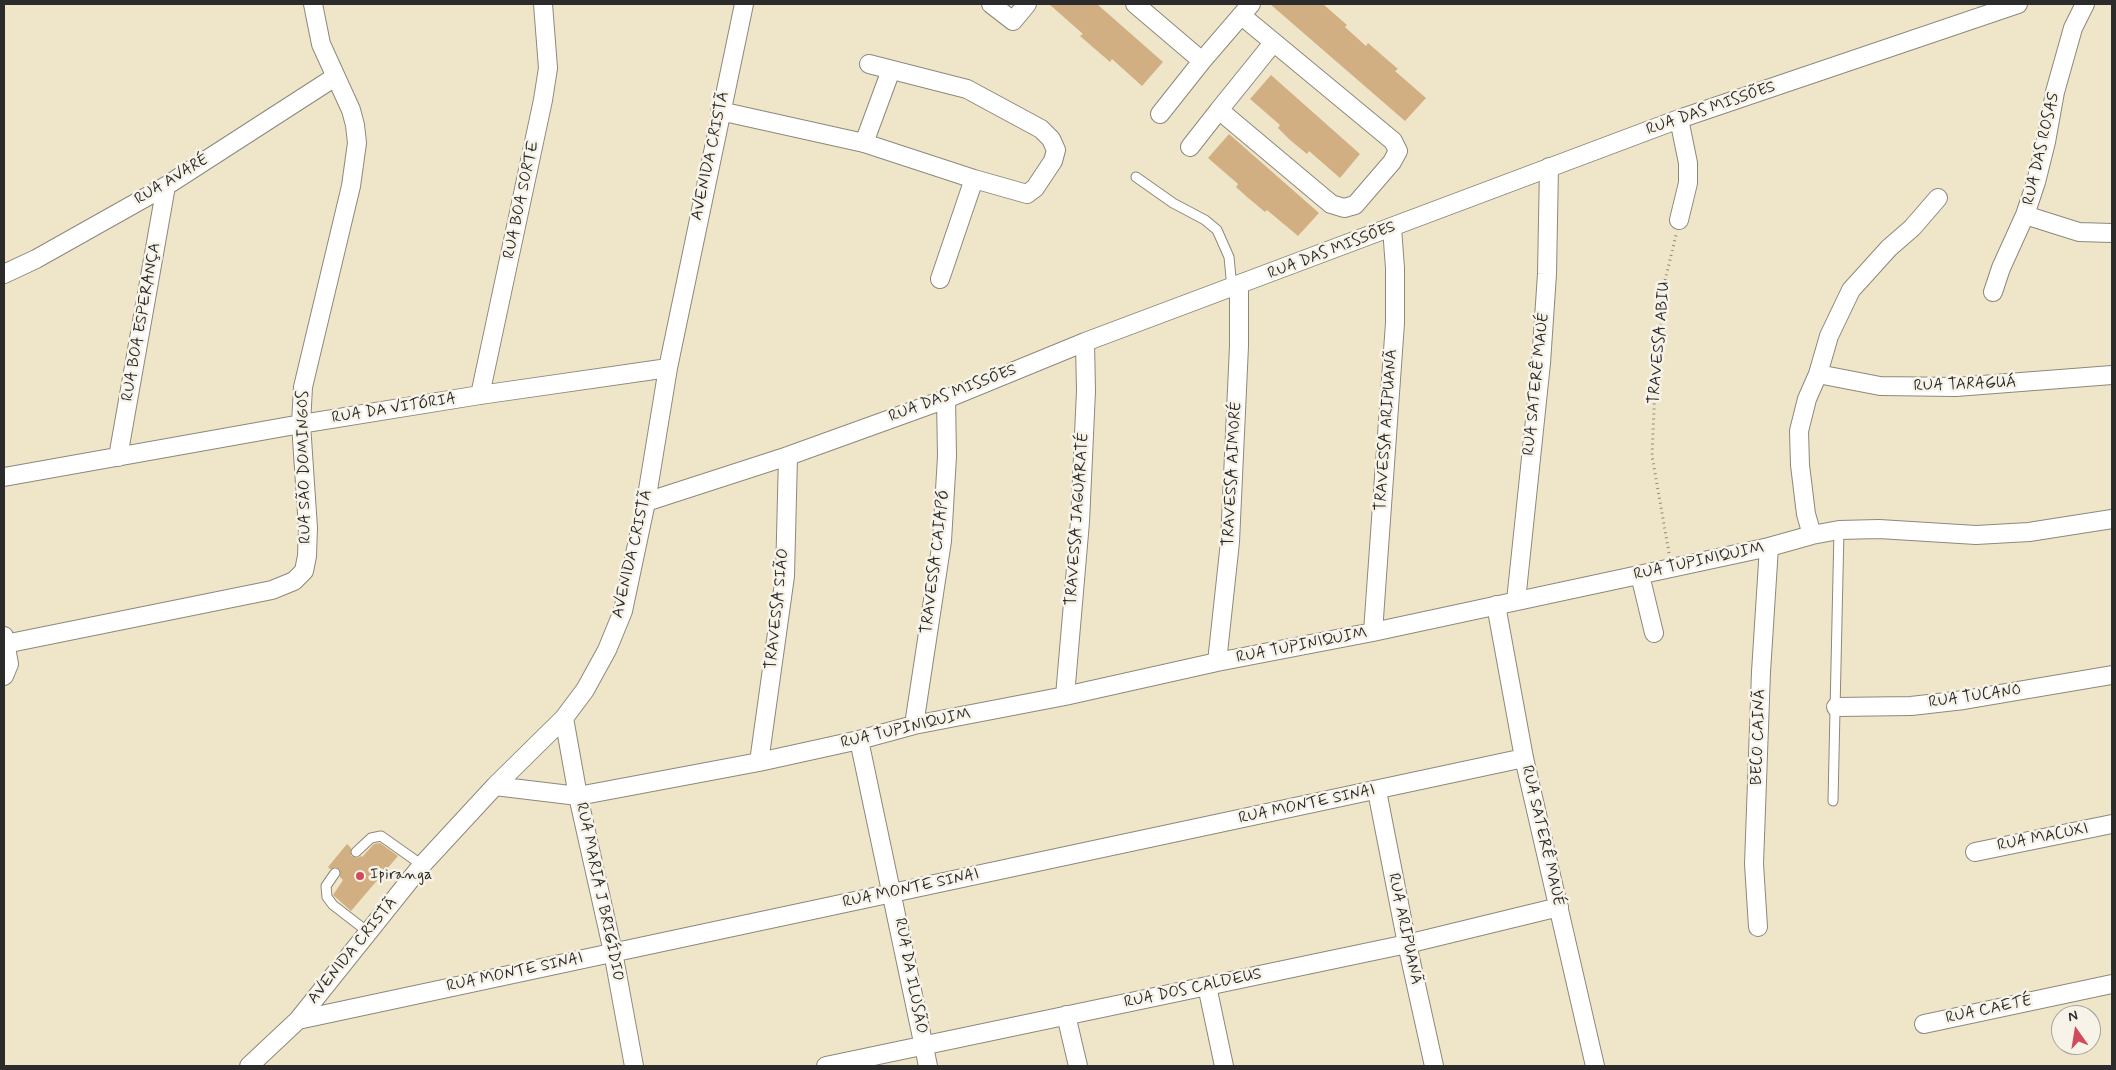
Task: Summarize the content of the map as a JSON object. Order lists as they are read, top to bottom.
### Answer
{
  "streets": {
    "street": [
      "RUA DAS MISSÕES",
      "RUA DAS ROSAS",
      "AVENIDA CRISTÃ",
      "RUA AVARÉ",
      "RUA BOA SORTE",
      "RUA BOA ESPERANÇA",
      "RUA SATERÊ MAUÉ",
      "RUA TARAGUÁ",
      "RUA DA VITÓRIA",
      "TRAVESSA ARIPUANÃ",
      "RUA SÃO DOMINGOS",
      "TRAVESSA AIMORÉ",
      "TRAVESSA JAGUARATÉ",
      "TRAVESSA CAIAPÓ",
      "RUA TUPINIQUIM",
      "TRAVESSA SIÃO",
      "RUA TUCANO",
      "BECO CAINÃ",
      "RUA MONTE SINAI",
      "RUA MACUXI",
      "RUA MARIA J BRIGÍDIO",
      "RUA ARIPUANÃ",
      "RUA DA ILUSÃO",
      "RUA DOS CALDEUS",
      "RUA CAETÉ"
    ],
    "path": ["TRAVESSA ABIU"]
  },
  "crossings": [
    ["RUA DAS MISSÕES", "AVENIDA CRISTÃ"],
    ["RUA DAS MISSÕES", "RUA SATERÊ MAUÉ"],
    ["RUA DAS MISSÕES", "TRAVESSA ARIPUANÃ"],
    ["RUA DAS MISSÕES", "TRAVESSA AIMORÉ"],
    ["RUA DAS MISSÕES", "TRAVESSA JAGUARATÉ"],
    ["RUA DAS MISSÕES", "TRAVESSA CAIAPÓ"],
    ["RUA DAS MISSÕES", "TRAVESSA SIÃO"],
    ["AVENIDA CRISTÃ", "RUA DA VITÓRIA"],
    ["AVENIDA CRISTÃ", "RUA TUPINIQUIM"],
    ["AVENIDA CRISTÃ", "RUA MONTE SINAI"],
    ["AVENIDA CRISTÃ", "RUA MARIA J BRIGÍDIO"],
    ["RUA AVARÉ", "RUA BOA ESPERANÇA"],
    ["RUA AVARÉ", "RUA SÃO DOMINGOS"],
    ["RUA BOA SORTE", "RUA DA VITÓRIA"],
    ["RUA BOA ESPERANÇA", "RUA DA VITÓRIA"],
    ["TRAVESSA ABIU", "RUA TUPINIQUIM"],
    ["RUA SATERÊ MAUÉ", "RUA TUPINIQUIM"],
    ["RUA SATERÊ MAUÉ", "RUA MONTE SINAI"],
    ["RUA SATERÊ MAUÉ", "RUA DOS CALDEUS"],
    ["RUA DA VITÓRIA", "RUA SÃO DOMINGOS"],
    ["TRAVESSA ARIPUANÃ", "RUA TUPINIQUIM"],
    ["TRAVESSA AIMORÉ", "RUA TUPINIQUIM"],
    ["TRAVESSA JAGUARATÉ", "RUA TUPINIQUIM"],
    ["TRAVESSA CAIAPÓ", "RUA TUPINIQUIM"],
    ["RUA TUPINIQUIM", "TRAVESSA SIÃO"],
    ["RUA TUPINIQUIM", "BECO CAINÃ"],
    ["RUA TUPINIQUIM", "RUA MARIA J BRIGÍDIO"],
    ["RUA TUPINIQUIM", "RUA DA ILUSÃO"],
    ["RUA MONTE SINAI", "RUA MARIA J BRIGÍDIO"],
    ["RUA MONTE SINAI", "RUA ARIPUANÃ"],
    ["RUA MONTE SINAI", "RUA DA ILUSÃO"],
    ["RUA ARIPUANÃ", "RUA DOS CALDEUS"],
    ["RUA DA ILUSÃO", "RUA DOS CALDEUS"]
  ],
  "places": ["Ipiranga"],
  "north": "top"
}
